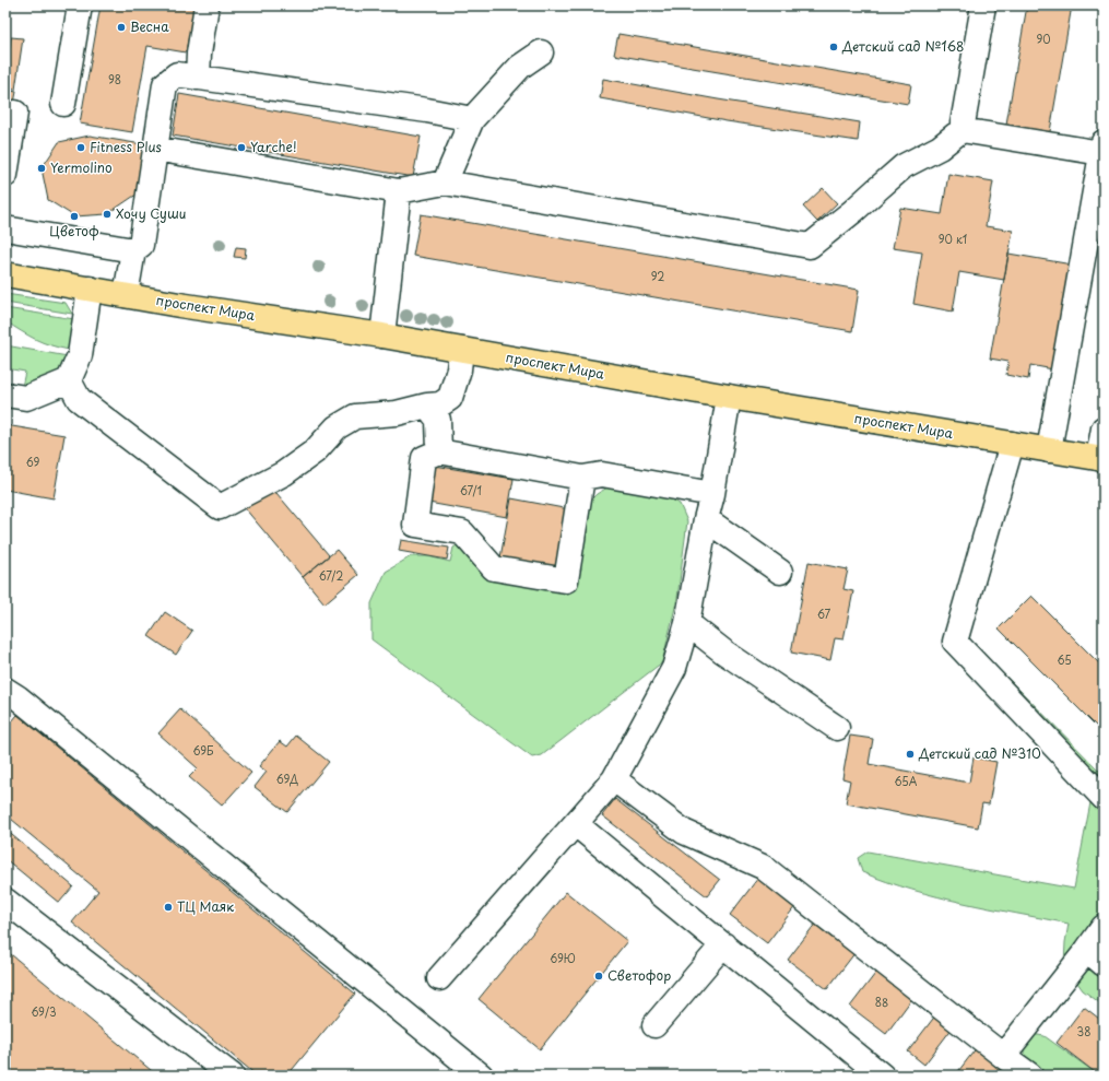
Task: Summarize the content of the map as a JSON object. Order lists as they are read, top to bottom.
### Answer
{
  "streets": {
    "main road": ["проспект Мира"]
  },
  "places": [
    "Весна",
    "Детский сад №168",
    "Fitness Plus",
    "Yarche!",
    "Yermolino",
    "Хочу Суши",
    "Цветоф",
    "Детский сад №310",
    "ТЦ Маяк",
    "Светофор"
  ],
  "house_numbers": [
    "90",
    "98",
    "90 к1",
    "92",
    "69",
    "67/1",
    "67/2",
    "67",
    "65",
    "69Б",
    "69Д",
    "65А",
    "69Ю",
    "88",
    "69/3",
    "38"
  ]
}
